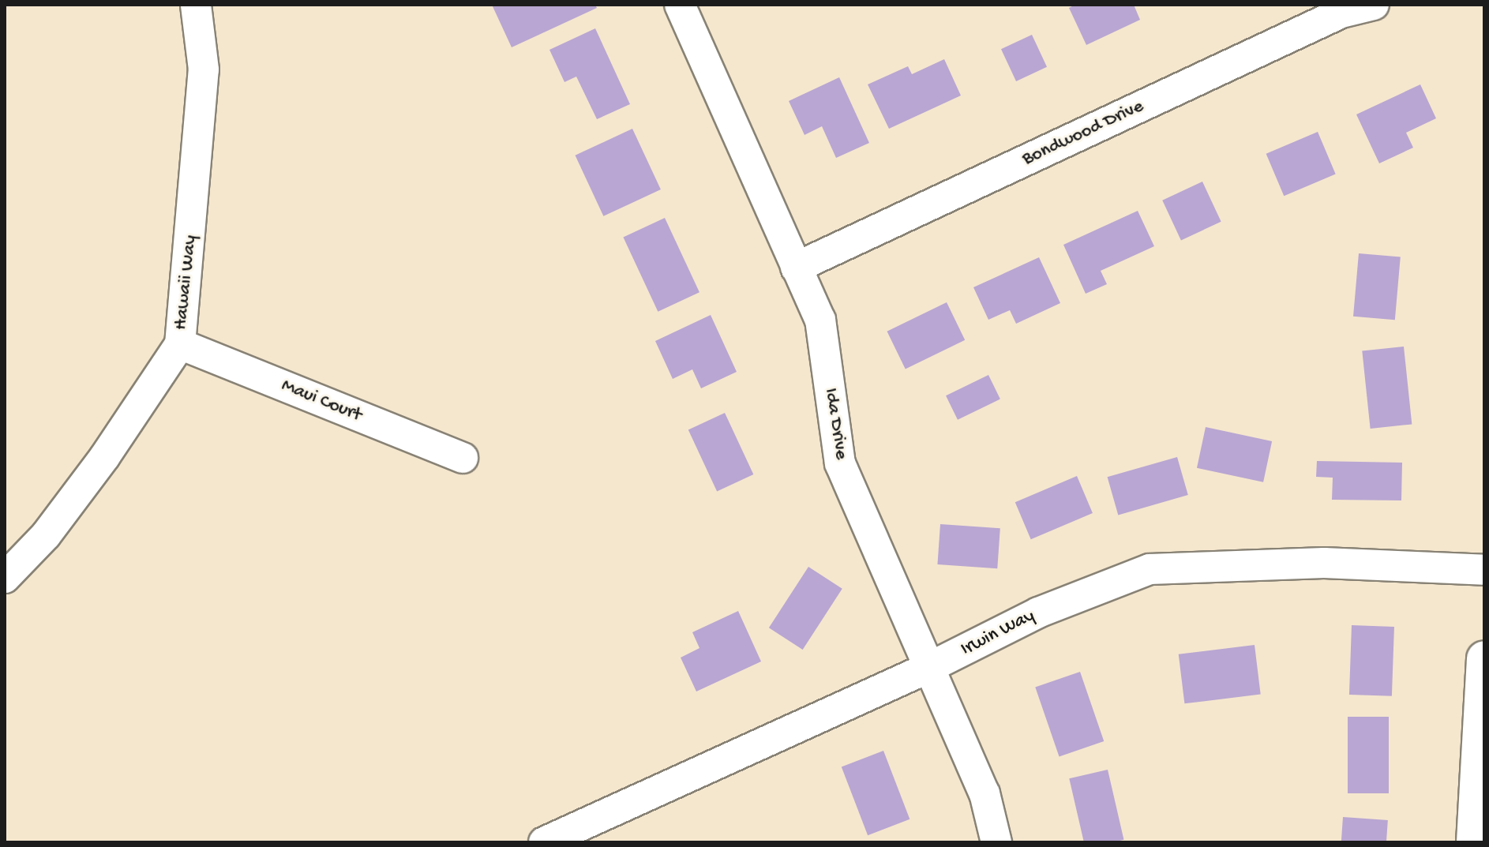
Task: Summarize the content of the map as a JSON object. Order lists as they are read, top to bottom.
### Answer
{
  "streets": {
    "street": [
      "Bondwood Drive",
      "Hawaii Way",
      "Maui Court",
      "Ida Drive",
      "Irwin Way"
    ]
  },
  "crossings": [
    ["Bondwood Drive", "Ida Drive"],
    ["Hawaii Way", "Maui Court"],
    ["Ida Drive", "Irwin Way"]
  ]
}
